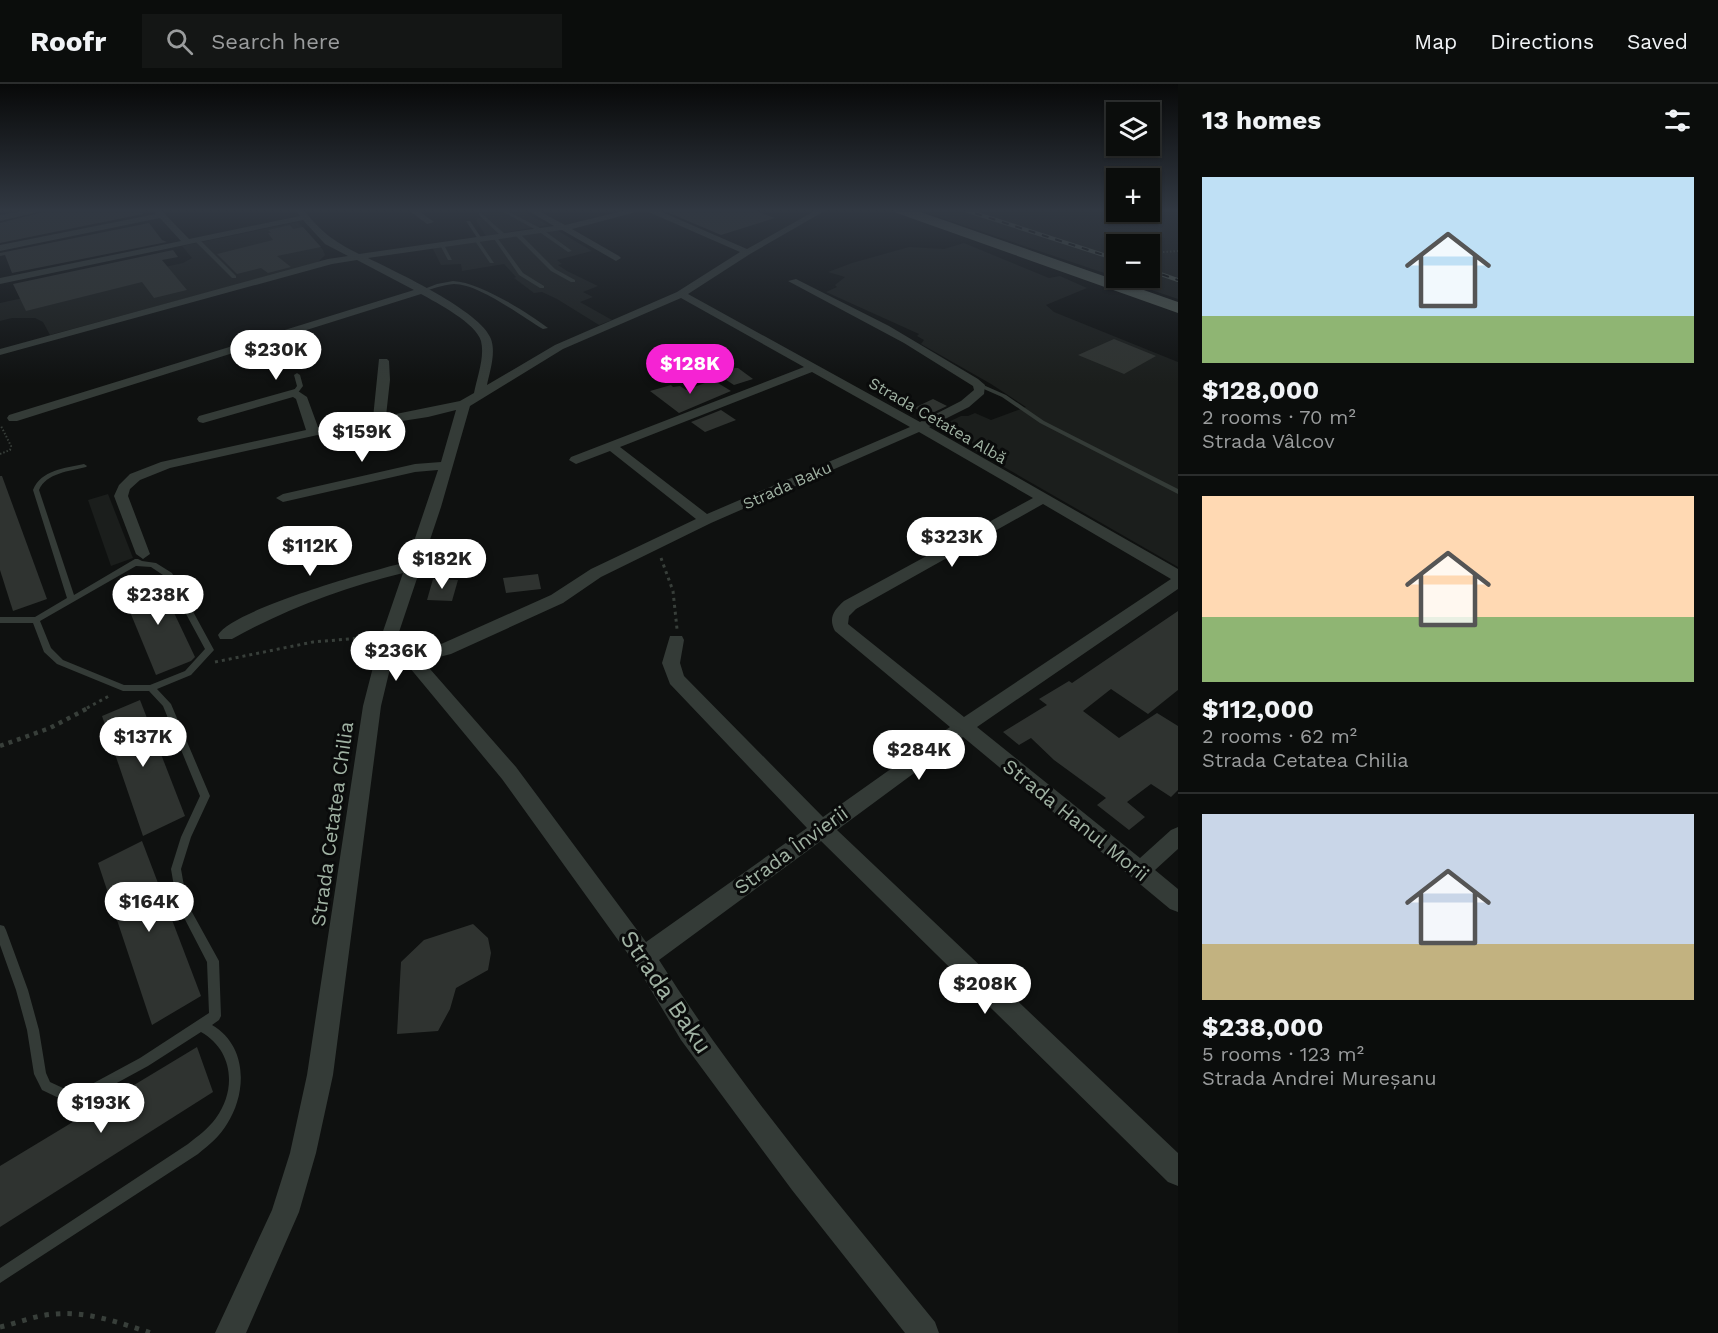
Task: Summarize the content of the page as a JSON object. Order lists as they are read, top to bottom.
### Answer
{
  "streets": {
    "street": [
      "Strada Cetatea Albă",
      "Strada Baku",
      "Strada Hanul Morii",
      "Strada Cetatea Chilia",
      "Strada Învierii"
    ]
  },
  "crossings": [
    ["Strada Cetatea Albă", "Strada Baku"],
    ["Strada Cetatea Albă", "Strada Hanul Morii"],
    ["Strada Baku", "Strada Cetatea Chilia"],
    ["Strada Baku", "Strada Învierii"],
    ["Strada Hanul Morii", "Strada Învierii"]
  ],
  "page": {
    "header": "Roofr",
    "search": "Search here",
    "nav": ["Map", "Directions", "Saved"],
    "heading": "13 homes",
    "map_buttons": ["+", "−"],
    "list": [
      {
        "name": "$128,000",
        "note": "2 rooms · 70 m² · Strada Vâlcov"
      },
      {
        "name": "$112,000",
        "note": "2 rooms · 62 m² · Strada Cetatea Chilia"
      },
      {
        "name": "$238,000",
        "note": "5 rooms · 123 m² · Strada Andrei Mureșanu"
      }
    ],
    "price": [
      "$230K",
      "$128K",
      "$159K",
      "$323K",
      "$112K",
      "$182K",
      "$238K",
      "$236K",
      "$137K",
      "$284K",
      "$164K",
      "$208K",
      "$193K"
    ]
  }
}
